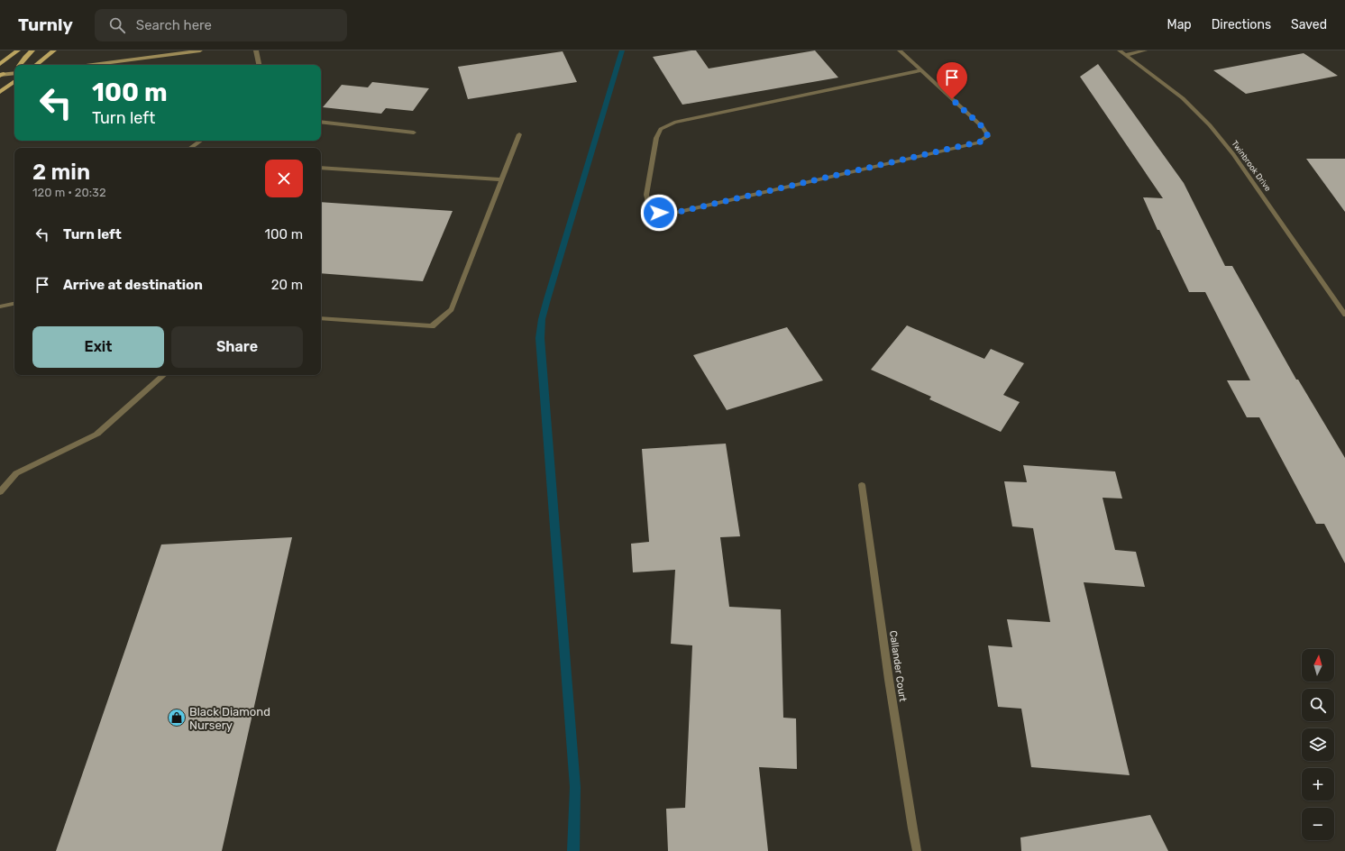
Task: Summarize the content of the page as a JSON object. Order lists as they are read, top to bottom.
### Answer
{
  "streets": {
    "street": ["Twinbrook Drive", "Callander Court"]
  },
  "places": {
    "shop": ["Black Diamond Nursery"]
  },
  "north": "top",
  "page": {
    "header": "Turnly",
    "search": "Search here",
    "nav": ["Map", "Directions", "Saved"],
    "turn": ["100 m", "Turn left"],
    "heading": ["2 min", "120 m · 20:32"],
    "list": [
      {
        "name": "Turn left",
        "value": "100 m"
      },
      {
        "name": "Arrive at destination",
        "value": "20 m"
      }
    ],
    "buttons": ["Exit", "Share"],
    "map_buttons": ["+", "−"]
  }
}
